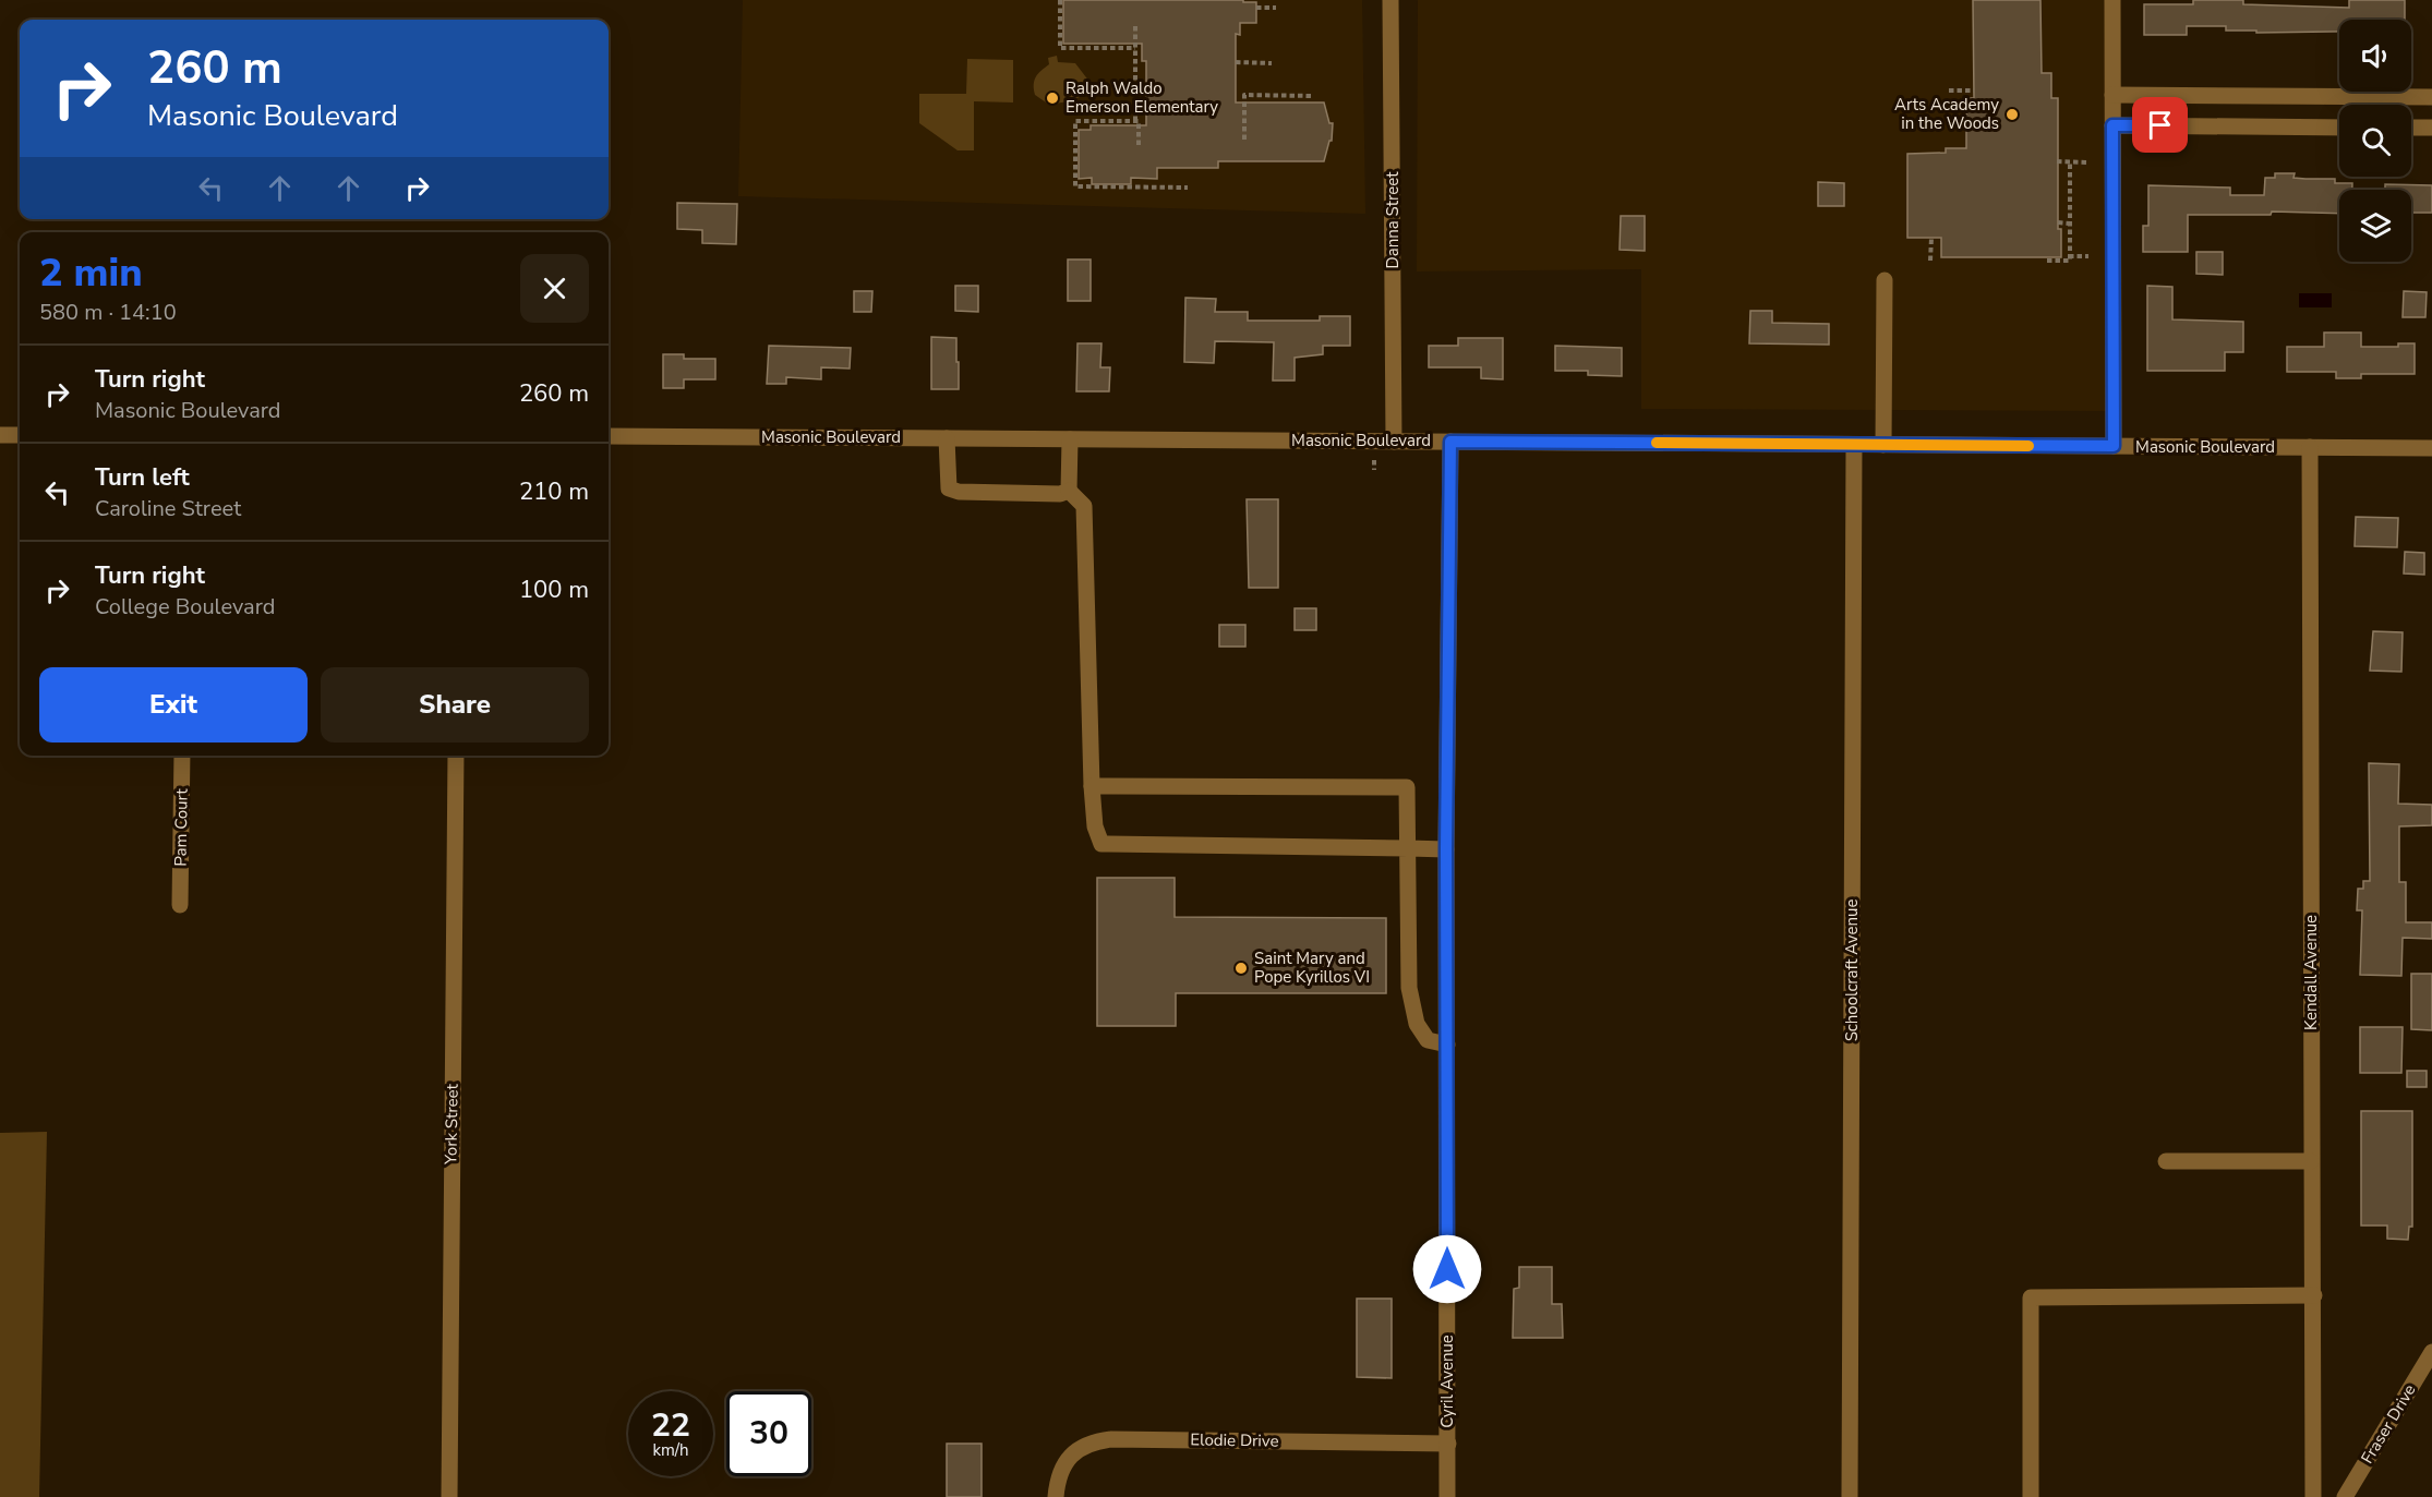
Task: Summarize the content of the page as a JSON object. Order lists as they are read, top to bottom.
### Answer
{
  "streets": {
    "street": [
      "Danna Street",
      "Masonic Boulevard",
      "Pam Court",
      "Schoolcraft Avenue",
      "Kendall Avenue",
      "York Street",
      "Cyril Avenue",
      "Fraser Drive",
      "Elodie Drive"
    ]
  },
  "crossings": [
    ["Danna Street", "Masonic Boulevard"],
    ["Masonic Boulevard", "Schoolcraft Avenue"],
    ["Masonic Boulevard", "Kendall Avenue"],
    ["Masonic Boulevard", "Cyril Avenue"],
    ["Cyril Avenue", "Elodie Drive"]
  ],
  "places": ["Ralph Waldo Emerson Elementary", "Arts Academy in the Woods", "Saint Mary and Pope Kyrillos VI"],
  "page": {
    "turn": ["260 m", "Masonic Boulevard"],
    "heading": ["2 min", "580 m · 14:10"],
    "list": [
      {
        "name": "Turn right",
        "note": "Masonic Boulevard",
        "value": "260 m"
      },
      {
        "name": "Turn left",
        "note": "Caroline Street",
        "value": "210 m"
      },
      {
        "name": "Turn right",
        "note": "College Boulevard",
        "value": "100 m"
      }
    ],
    "buttons": ["Exit", "Share"],
    "speed": "22 km/h",
    "limit": "30"
  }
}
